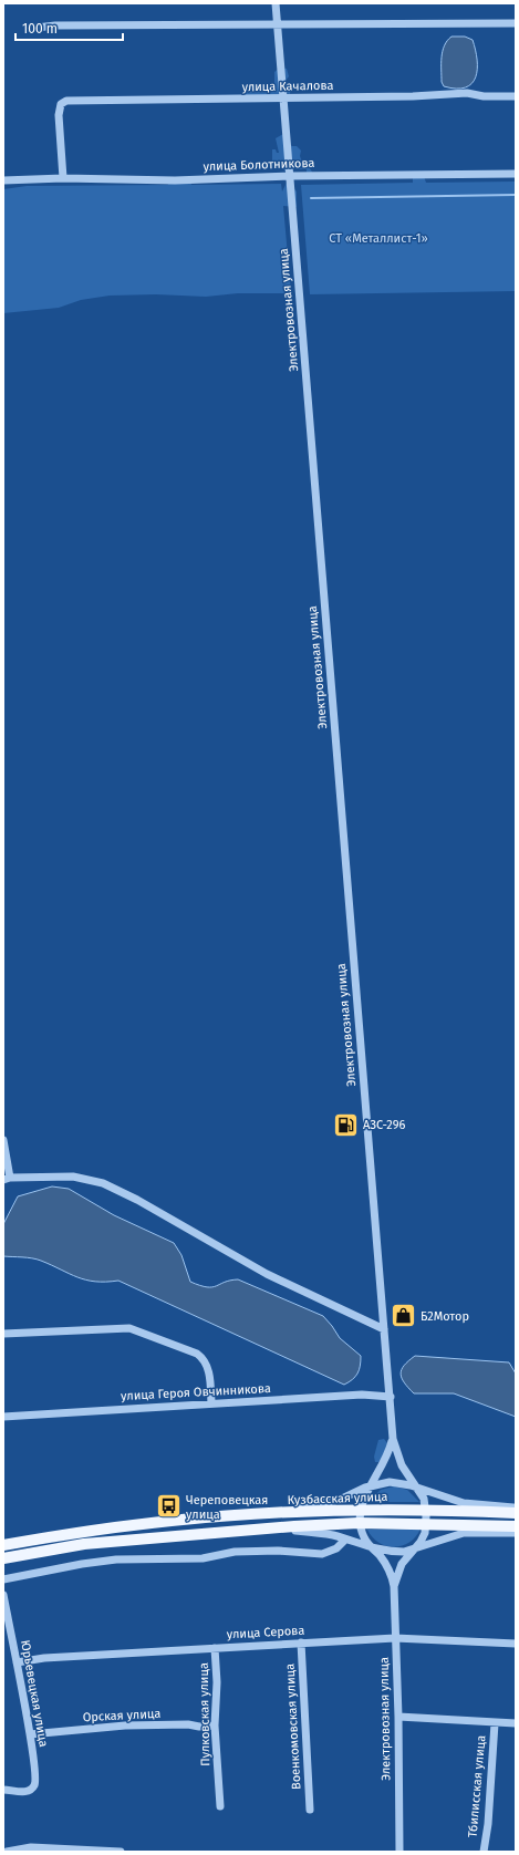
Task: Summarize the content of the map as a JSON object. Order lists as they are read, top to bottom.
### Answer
{
  "streets": {
    "main road": ["Кузбасская улица"],
    "street": [
      "улица Качалова",
      "улица Болотникова",
      "Электровозная улица",
      "улица Героя Овчинникова",
      "улица Серова",
      "Юрьевецкая улица",
      "Пулковская улица",
      "Орская улица",
      "Военкомовская улица",
      "Тбилисская улица"
    ]
  },
  "crossings": [
    ["улица Качалова", "улица Болотникова"],
    ["улица Качалова", "Электровозная улица"],
    ["улица Болотникова", "Электровозная улица"],
    ["Электровозная улица", "улица Героя Овчинникова"],
    ["Электровозная улица", "улица Серова"],
    ["улица Серова", "Юрьевецкая улица"],
    ["улица Серова", "Пулковская улица"],
    ["улица Серова", "Военкомовская улица"],
    ["Юрьевецкая улица", "Орская улица"],
    ["Пулковская улица", "Орская улица"]
  ],
  "parks": ["СТ «Металлист-1»"],
  "places": {
    "fuel station": ["АЗС-296"],
    "shop": ["Б2Мотор"],
    "bus stop": ["Череповецкая улица"]
  },
  "scale_bar": "100 m"
}
